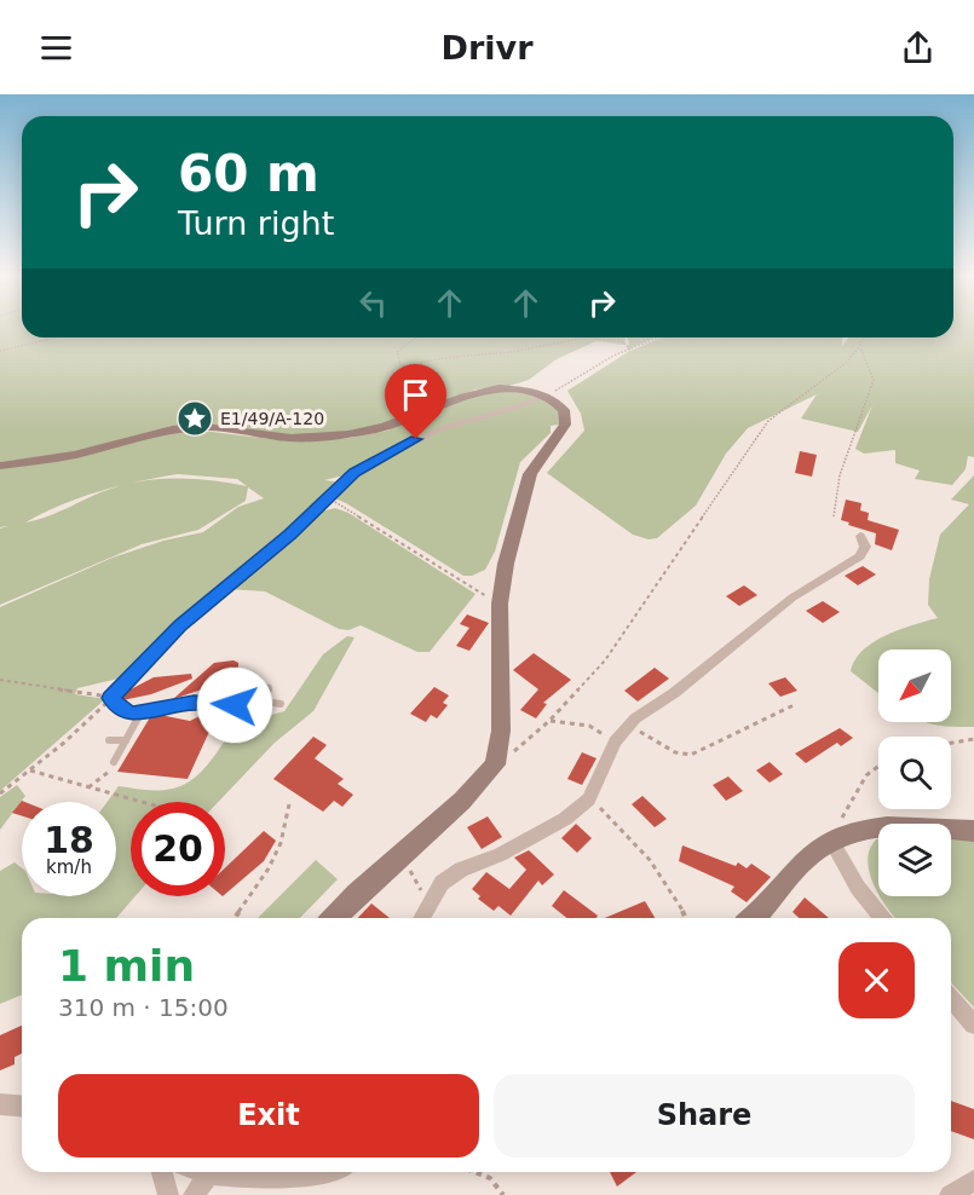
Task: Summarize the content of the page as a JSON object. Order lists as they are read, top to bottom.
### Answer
{
  "places": {
    "place": ["E1/49/A-120"]
  },
  "north": "bottom left",
  "page": {
    "header": "Drivr",
    "turn": ["60 m", "Turn right"],
    "speed": "18 km/h",
    "limit": "20",
    "heading": ["1 min", "310 m · 15:00"],
    "buttons": ["Exit", "Share"]
  }
}
